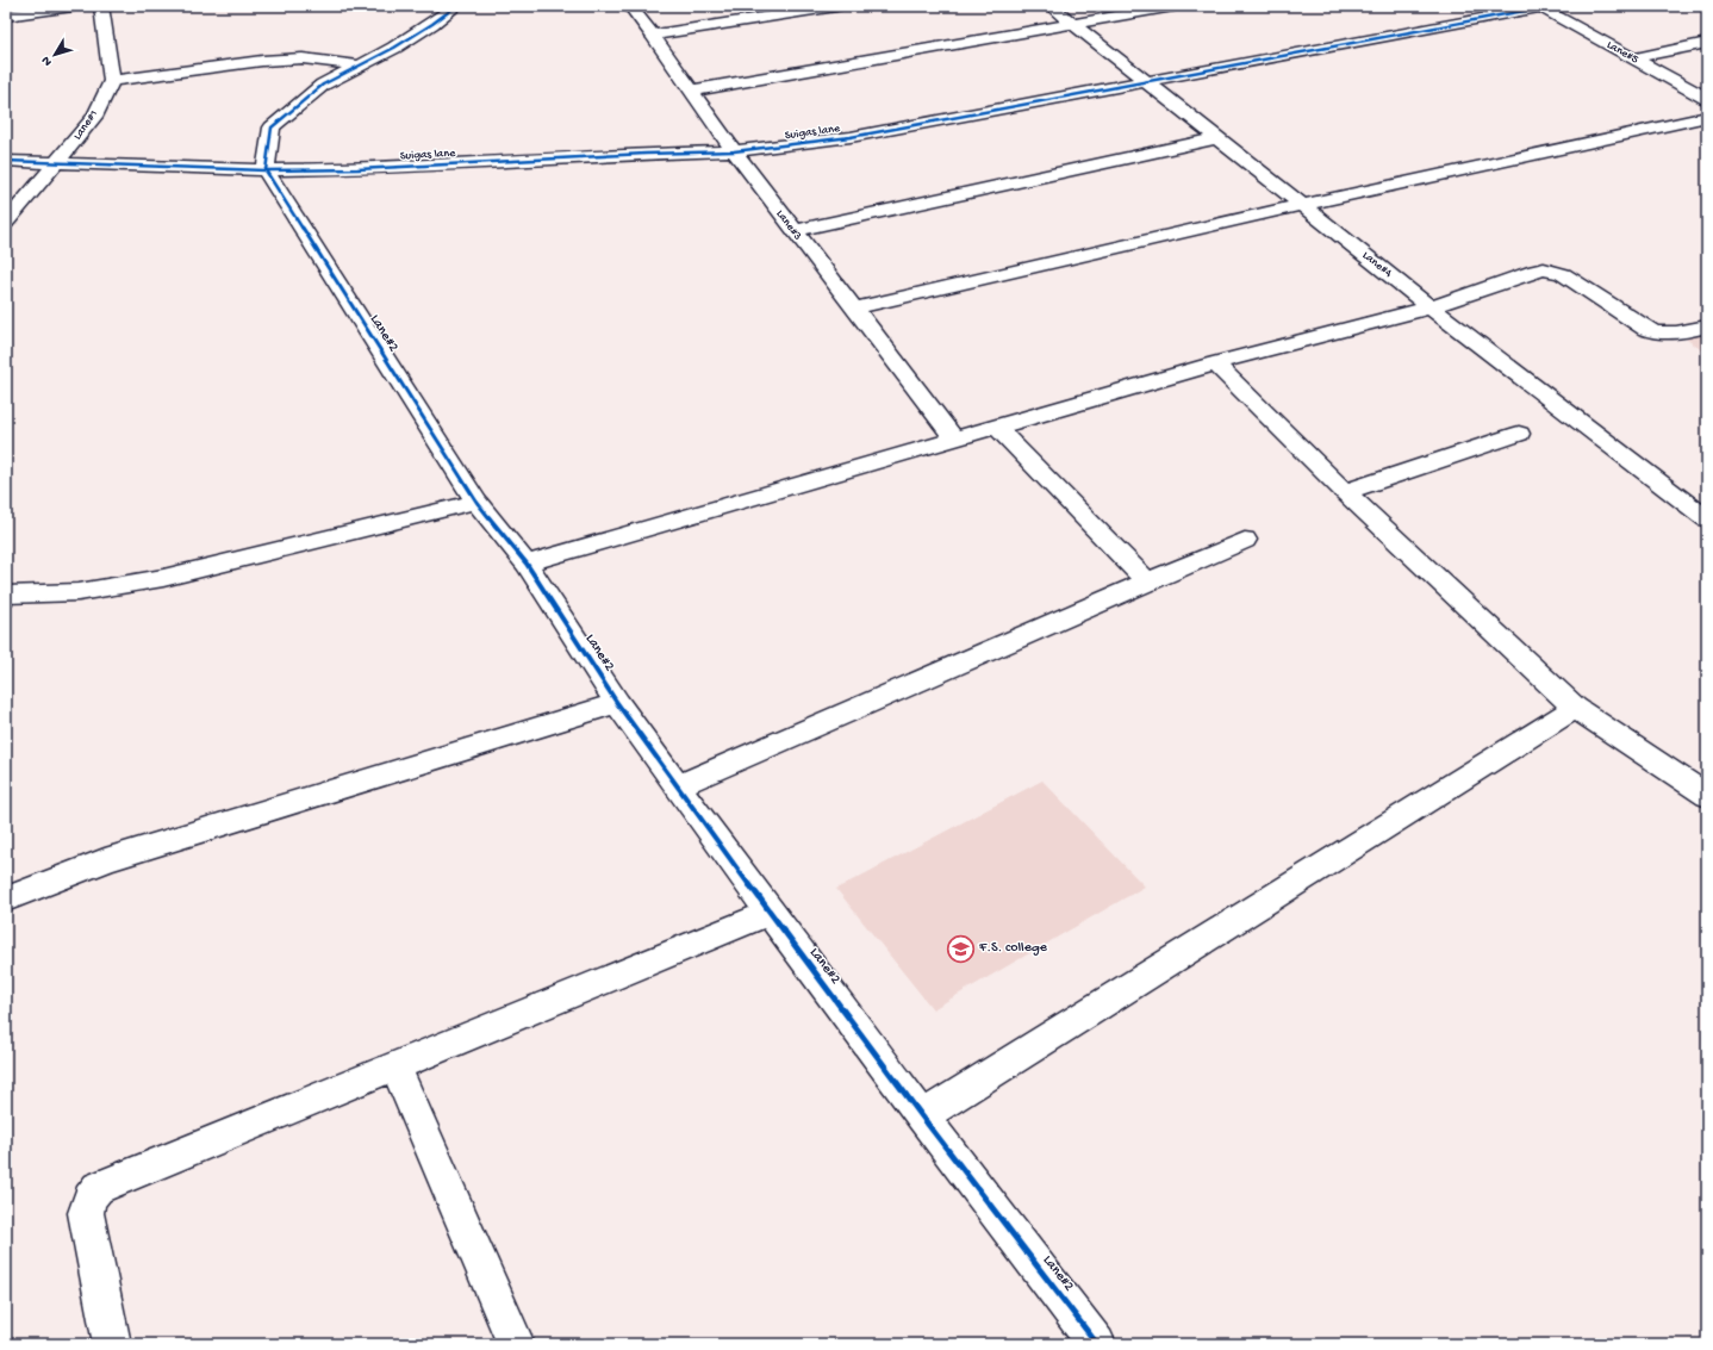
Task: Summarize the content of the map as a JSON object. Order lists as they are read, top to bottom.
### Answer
{
  "streets": {
    "street": [
      "Lane#5",
      "Lane#1",
      "Suigas lane",
      "Lane#3",
      "Lane#4",
      "Lane#2"
    ]
  },
  "crossings": [
    ["Lane#5", "Suigas lane"],
    ["Lane#1", "Suigas lane"],
    ["Suigas lane", "Lane#3"],
    ["Suigas lane", "Lane#4"],
    ["Suigas lane", "Lane#2"]
  ],
  "places": {
    "school or university": ["F.S. college"]
  },
  "north": "bottom left"
}
